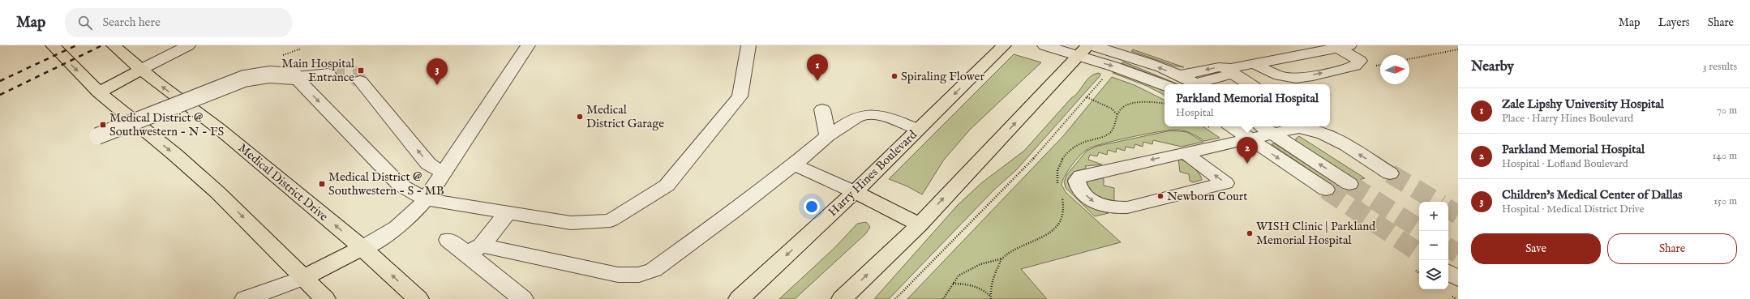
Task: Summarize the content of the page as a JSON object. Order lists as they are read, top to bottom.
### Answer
{
  "streets": {
    "main road": ["Harry Hines Boulevard", "Medical District Drive"]
  },
  "places": {
    "transit": ["Main Hospital Entrance", "Medical District @ Southwestern - N - FS", "Medical District @ Southwestern - S - MB"],
    "other": [
      "Spiraling Flower",
      "Medical District Garage",
      "Newborn Court",
      "WISH Clinic | Parkland Memorial Hospital"
    ]
  },
  "north": "right",
  "page": {
    "header": "Map",
    "search": "Search here",
    "nav": ["Map", "Layers", "Share"],
    "heading": ["Nearby", "3 results"],
    "pins": ["1", "3", "2"],
    "popup": ["Parkland Memorial Hospital", "Hospital"],
    "list": [
      {
        "mark": "1",
        "name": "Zale Lipshy University Hospital",
        "note": "Place · Harry Hines Boulevard",
        "value": "70 m"
      },
      {
        "mark": "2",
        "name": "Parkland Memorial Hospital",
        "note": "Hospital · Lofland Boulevard",
        "value": "140 m"
      },
      {
        "mark": "3",
        "name": "Children's Medical Center of Dallas",
        "note": "Hospital · Medical District Drive",
        "value": "150 m"
      }
    ],
    "map_buttons": ["+", "−"],
    "buttons": ["Save", "Share"]
  }
}
